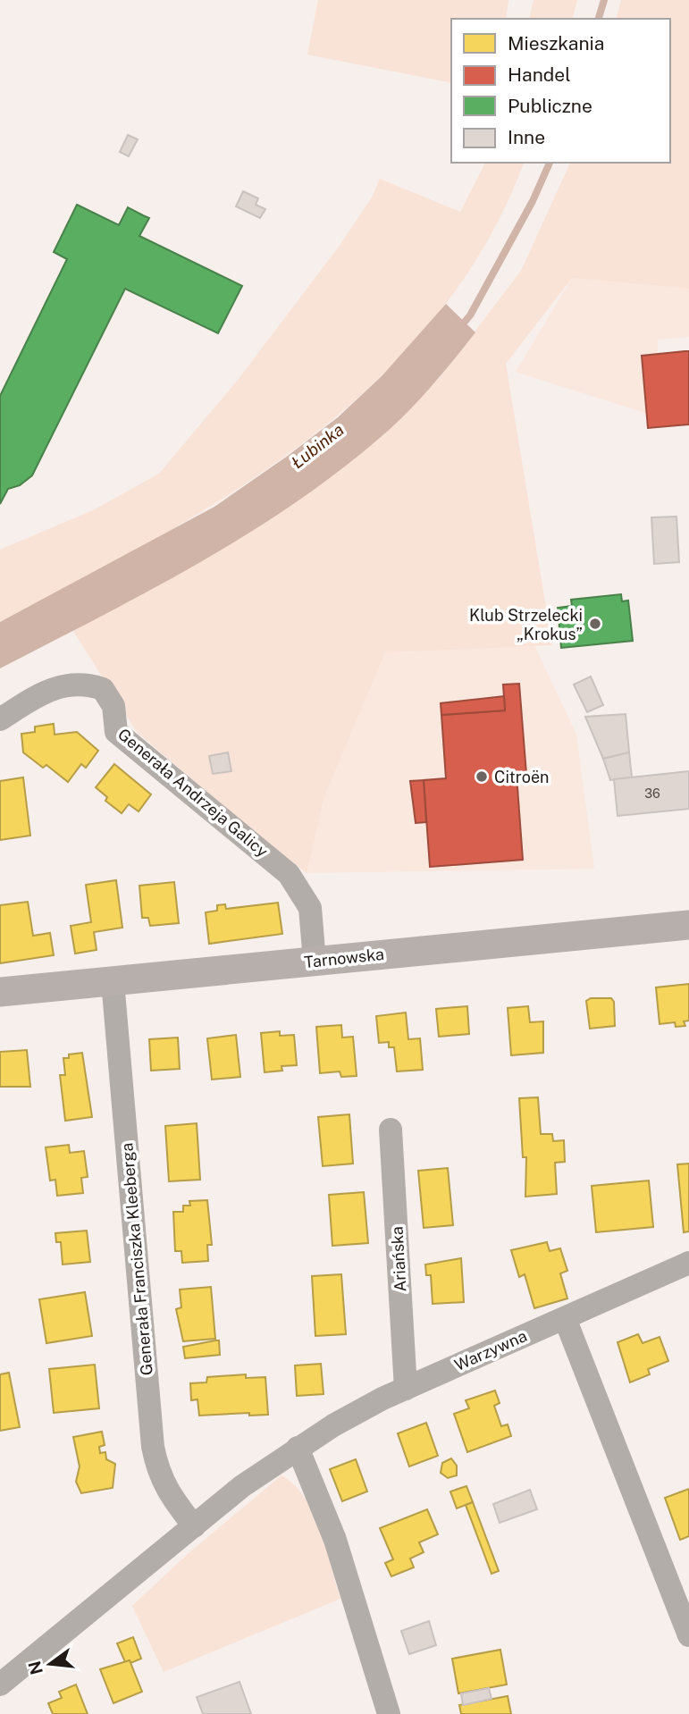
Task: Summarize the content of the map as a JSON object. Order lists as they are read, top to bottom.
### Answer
{
  "streets": {
    "main road": ["Tarnowska"],
    "street": [
      "Generała Andrzeja Galicy",
      "Generała Franciszka Kleeberga",
      "Ariańska",
      "Warzywna"
    ]
  },
  "crossings": [
    ["Generała Andrzeja Galicy", "Tarnowska"],
    ["Tarnowska", "Generała Franciszka Kleeberga"],
    ["Generała Franciszka Kleeberga", "Warzywna"],
    ["Ariańska", "Warzywna"]
  ],
  "water": ["Łubinka"],
  "places": ["Klub Strzelecki „Krokus”", "Citroën"],
  "house_numbers": ["36"],
  "legend": [
    "Mieszkania",
    "Handel",
    "Publiczne",
    "Inne"
  ],
  "north": "left"
}
